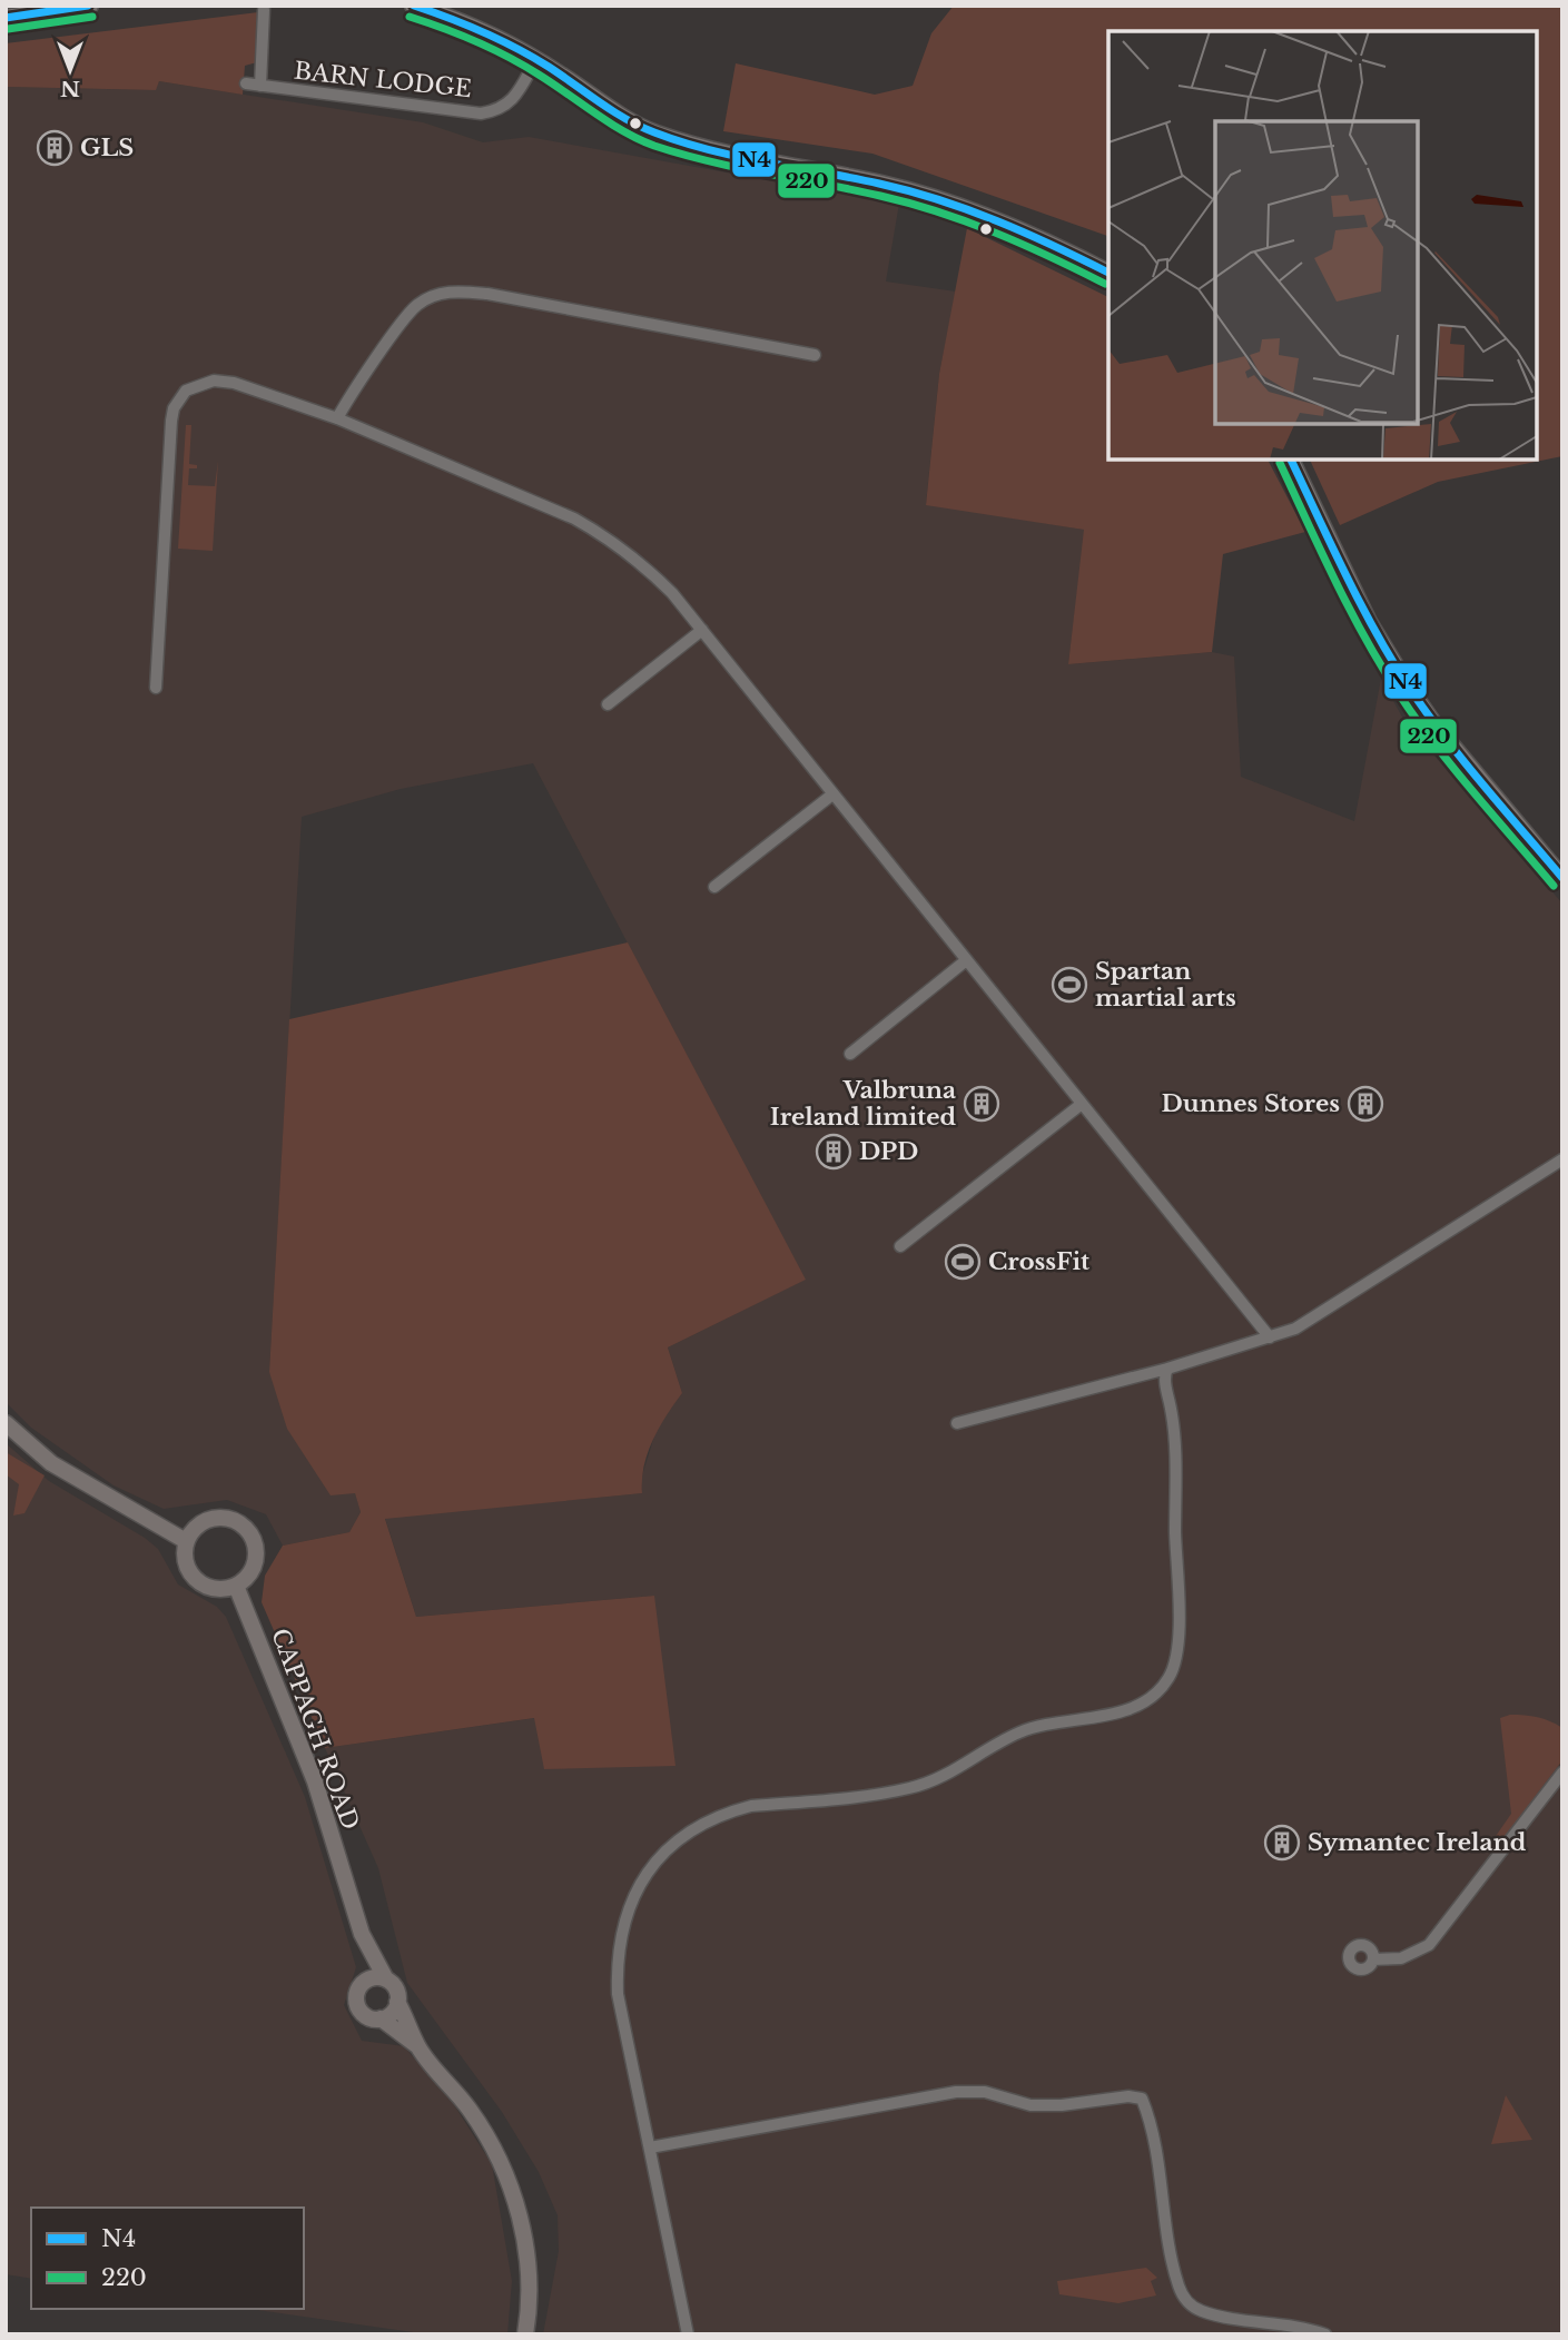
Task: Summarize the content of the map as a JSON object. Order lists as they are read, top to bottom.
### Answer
{
  "streets": {
    "street": ["BARN LODGE", "CAPPAGH ROAD"]
  },
  "places": {
    "building": [
      "GLS",
      "Valbruna Ireland limited",
      "Dunnes Stores",
      "DPD",
      "Symantec Ireland"
    ],
    "sports": ["Spartan martial arts", "CrossFit"]
  },
  "lines": ["transit line N4", "transit line 220"],
  "legend": ["N4", "220"],
  "north": "bottom"
}
